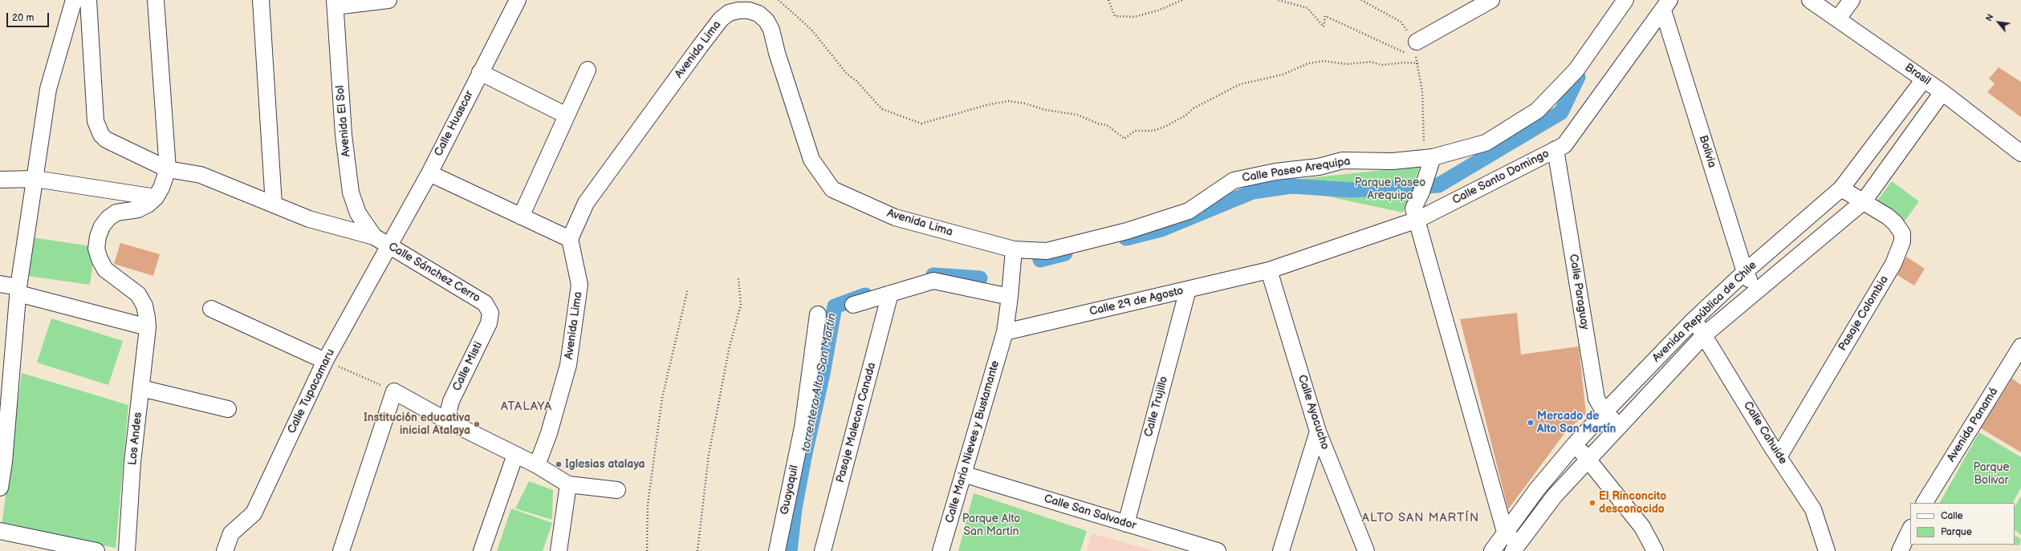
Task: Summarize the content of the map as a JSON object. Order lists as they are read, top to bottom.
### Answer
{
  "streets": {
    "street": [
      "Avenida Lima",
      "Brasil",
      "Avenida El Sol",
      "Calle Huascar",
      "Bolivia",
      "Calle Paseo Arequipa",
      "Calle Santo Domingo",
      "Calle Sánchez Cerro",
      "Calle Paraguay",
      "Calle 29 de Agosto",
      "Avenida República de Chile",
      "Pasaje Colombia",
      "Calle Misti",
      "Calle Tupacamaru",
      "Calle Trujillo",
      "Calle Ayacucho",
      "Pasaje Malecon Canada",
      "Avenida Panamá",
      "Calle Cahuide",
      "Los Andes",
      "Calle Maria Nieves y Bustamante",
      "Guayaquil",
      "Calle San Salvador"
    ]
  },
  "crossings": [
    ["Avenida Lima", "Calle Paseo Arequipa"],
    ["Avenida Lima", "Calle Maria Nieves y Bustamante"],
    ["Brasil", "Avenida República de Chile"],
    ["Avenida El Sol", "Calle Sánchez Cerro"],
    ["Calle Huascar", "Calle Sánchez Cerro"],
    ["Calle Huascar", "Calle Tupacamaru"],
    ["Bolivia", "Calle Santo Domingo"],
    ["Bolivia", "Avenida República de Chile"],
    ["Calle Paseo Arequipa", "Calle Maria Nieves y Bustamante"],
    ["Calle Santo Domingo", "Calle Paraguay"],
    ["Calle Santo Domingo", "Calle 29 de Agosto"],
    ["Calle Santo Domingo", "Calle Ayacucho"],
    ["Calle Sánchez Cerro", "Calle Misti"],
    ["Calle Sánchez Cerro", "Calle Tupacamaru"],
    ["Calle Paraguay", "Avenida República de Chile"],
    ["Calle 29 de Agosto", "Calle Trujillo"],
    ["Calle 29 de Agosto", "Calle Ayacucho"],
    ["Calle 29 de Agosto", "Calle Maria Nieves y Bustamante"],
    ["Avenida República de Chile", "Pasaje Colombia"],
    ["Avenida República de Chile", "Calle Cahuide"],
    ["Pasaje Colombia", "Calle Cahuide"],
    ["Calle Trujillo", "Calle San Salvador"],
    ["Calle Maria Nieves y Bustamante", "Calle San Salvador"]
  ],
  "districts": ["ATALAYA", "ALTO SAN MARTÍN"],
  "water": ["torrentera Alto San Martin"],
  "parks": ["Parque Paseo Arequipa", "Parque Bolivar", "Parque Alto San Martín"],
  "places": [
    "Mercado de Alto San Martín",
    "Institución educativa inicial Atalaya",
    "Iglesias atalaya",
    "El Rinconcito desconocido"
  ],
  "legend": ["Calle", "Parque"],
  "scale_bar": "20 m",
  "north": "top left"
}
